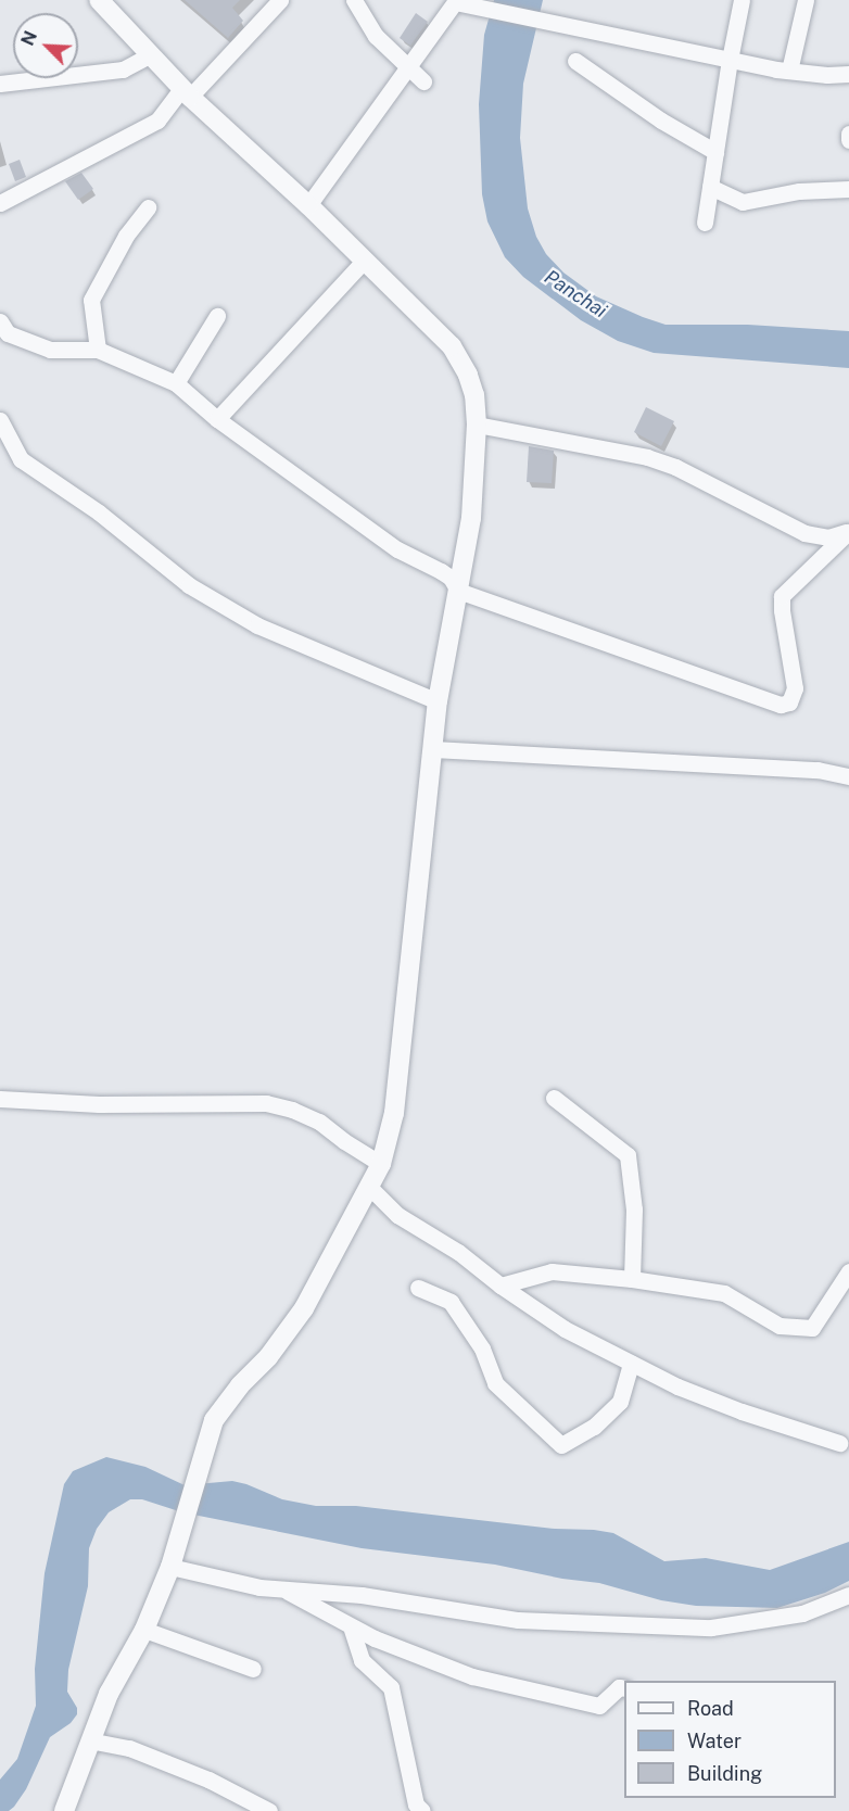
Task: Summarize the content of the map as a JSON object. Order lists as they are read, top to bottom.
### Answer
{
  "water": ["Panchai"],
  "legend": ["Road", "Water", "Building"],
  "north": "top left"
}
